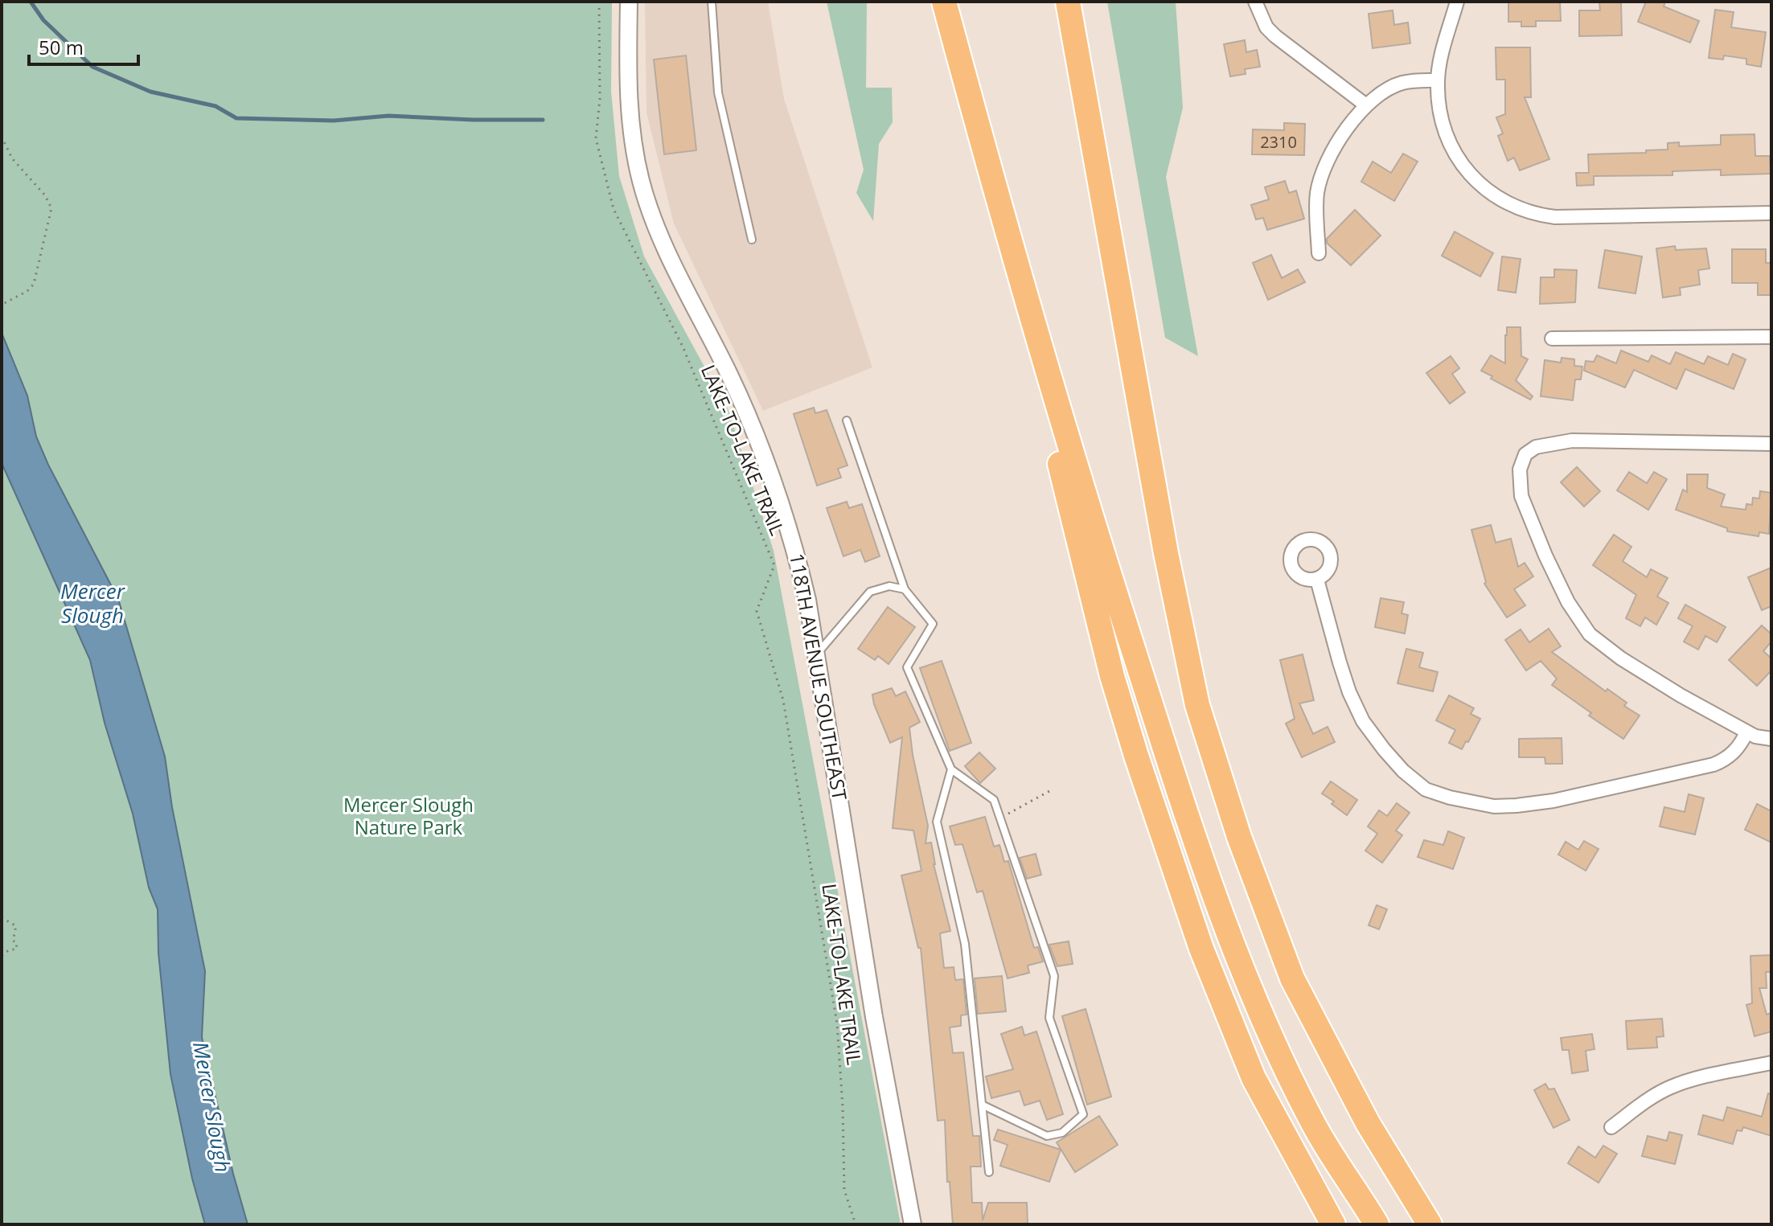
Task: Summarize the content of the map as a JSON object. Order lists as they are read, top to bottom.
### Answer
{
  "streets": {
    "street": ["118TH AVENUE SOUTHEAST"],
    "path": ["LAKE-TO-LAKE TRAIL"]
  },
  "water": ["Mercer Slough"],
  "parks": ["Mercer Slough Nature Park"],
  "house_numbers": ["2310"],
  "scale_bar": "50 m"
}
